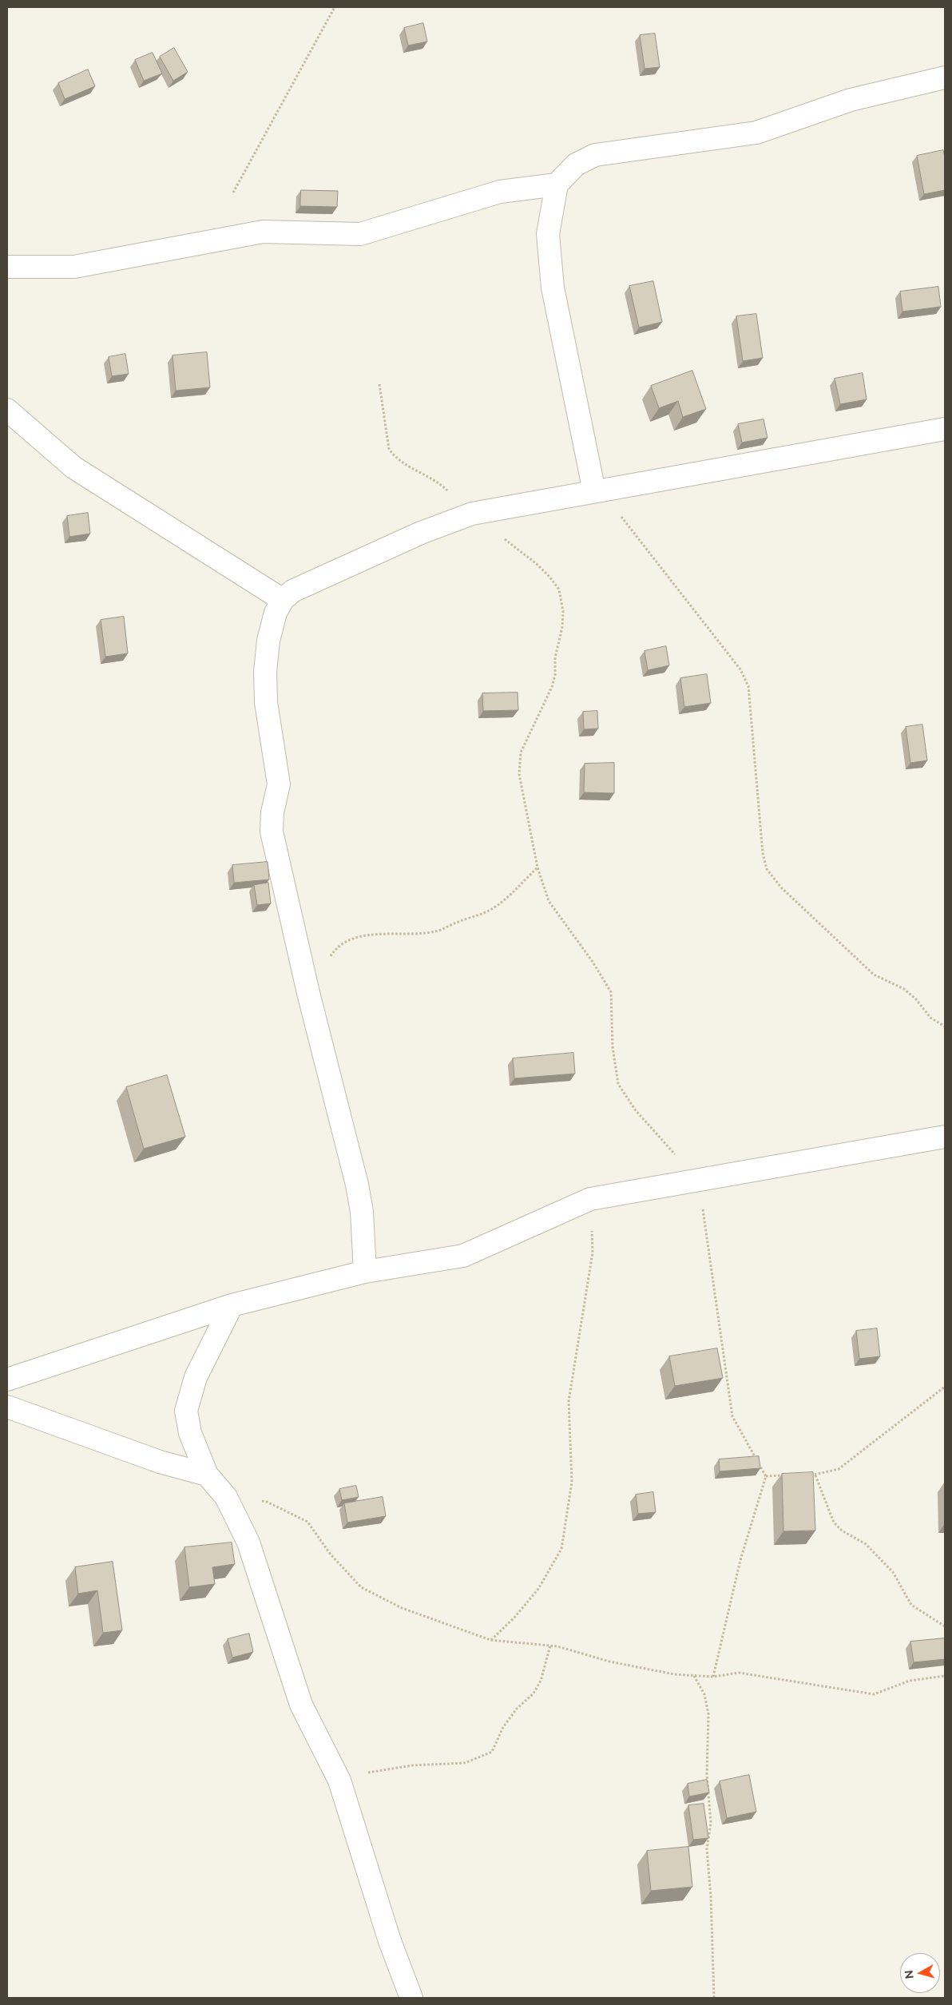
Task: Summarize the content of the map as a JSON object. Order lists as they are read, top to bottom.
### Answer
{
  "north": "left"
}
